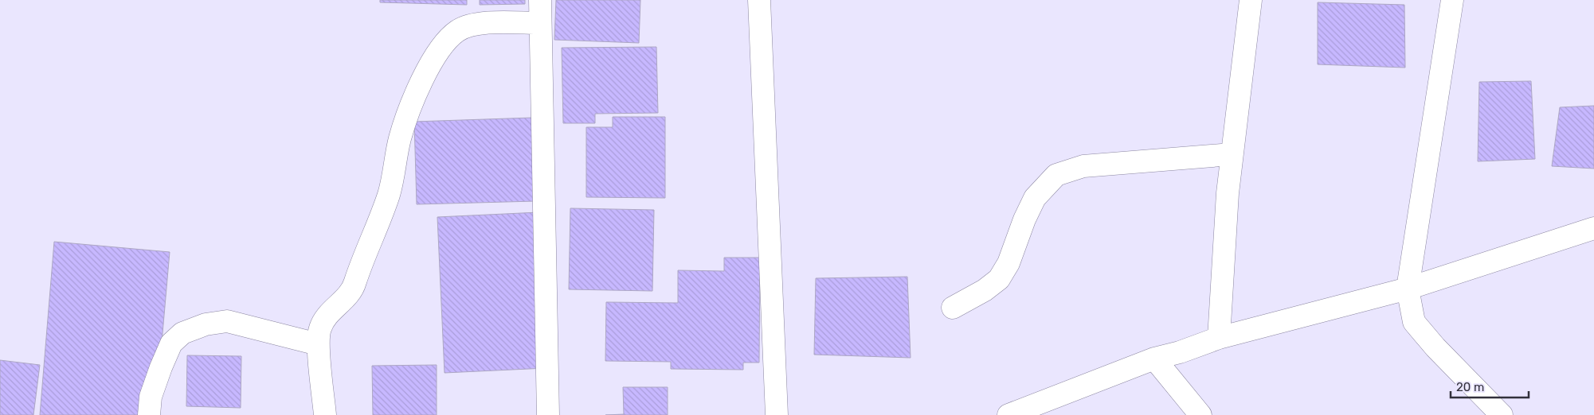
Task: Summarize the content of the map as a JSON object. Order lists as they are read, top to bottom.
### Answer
{
  "scale_bar": "20 m"
}
